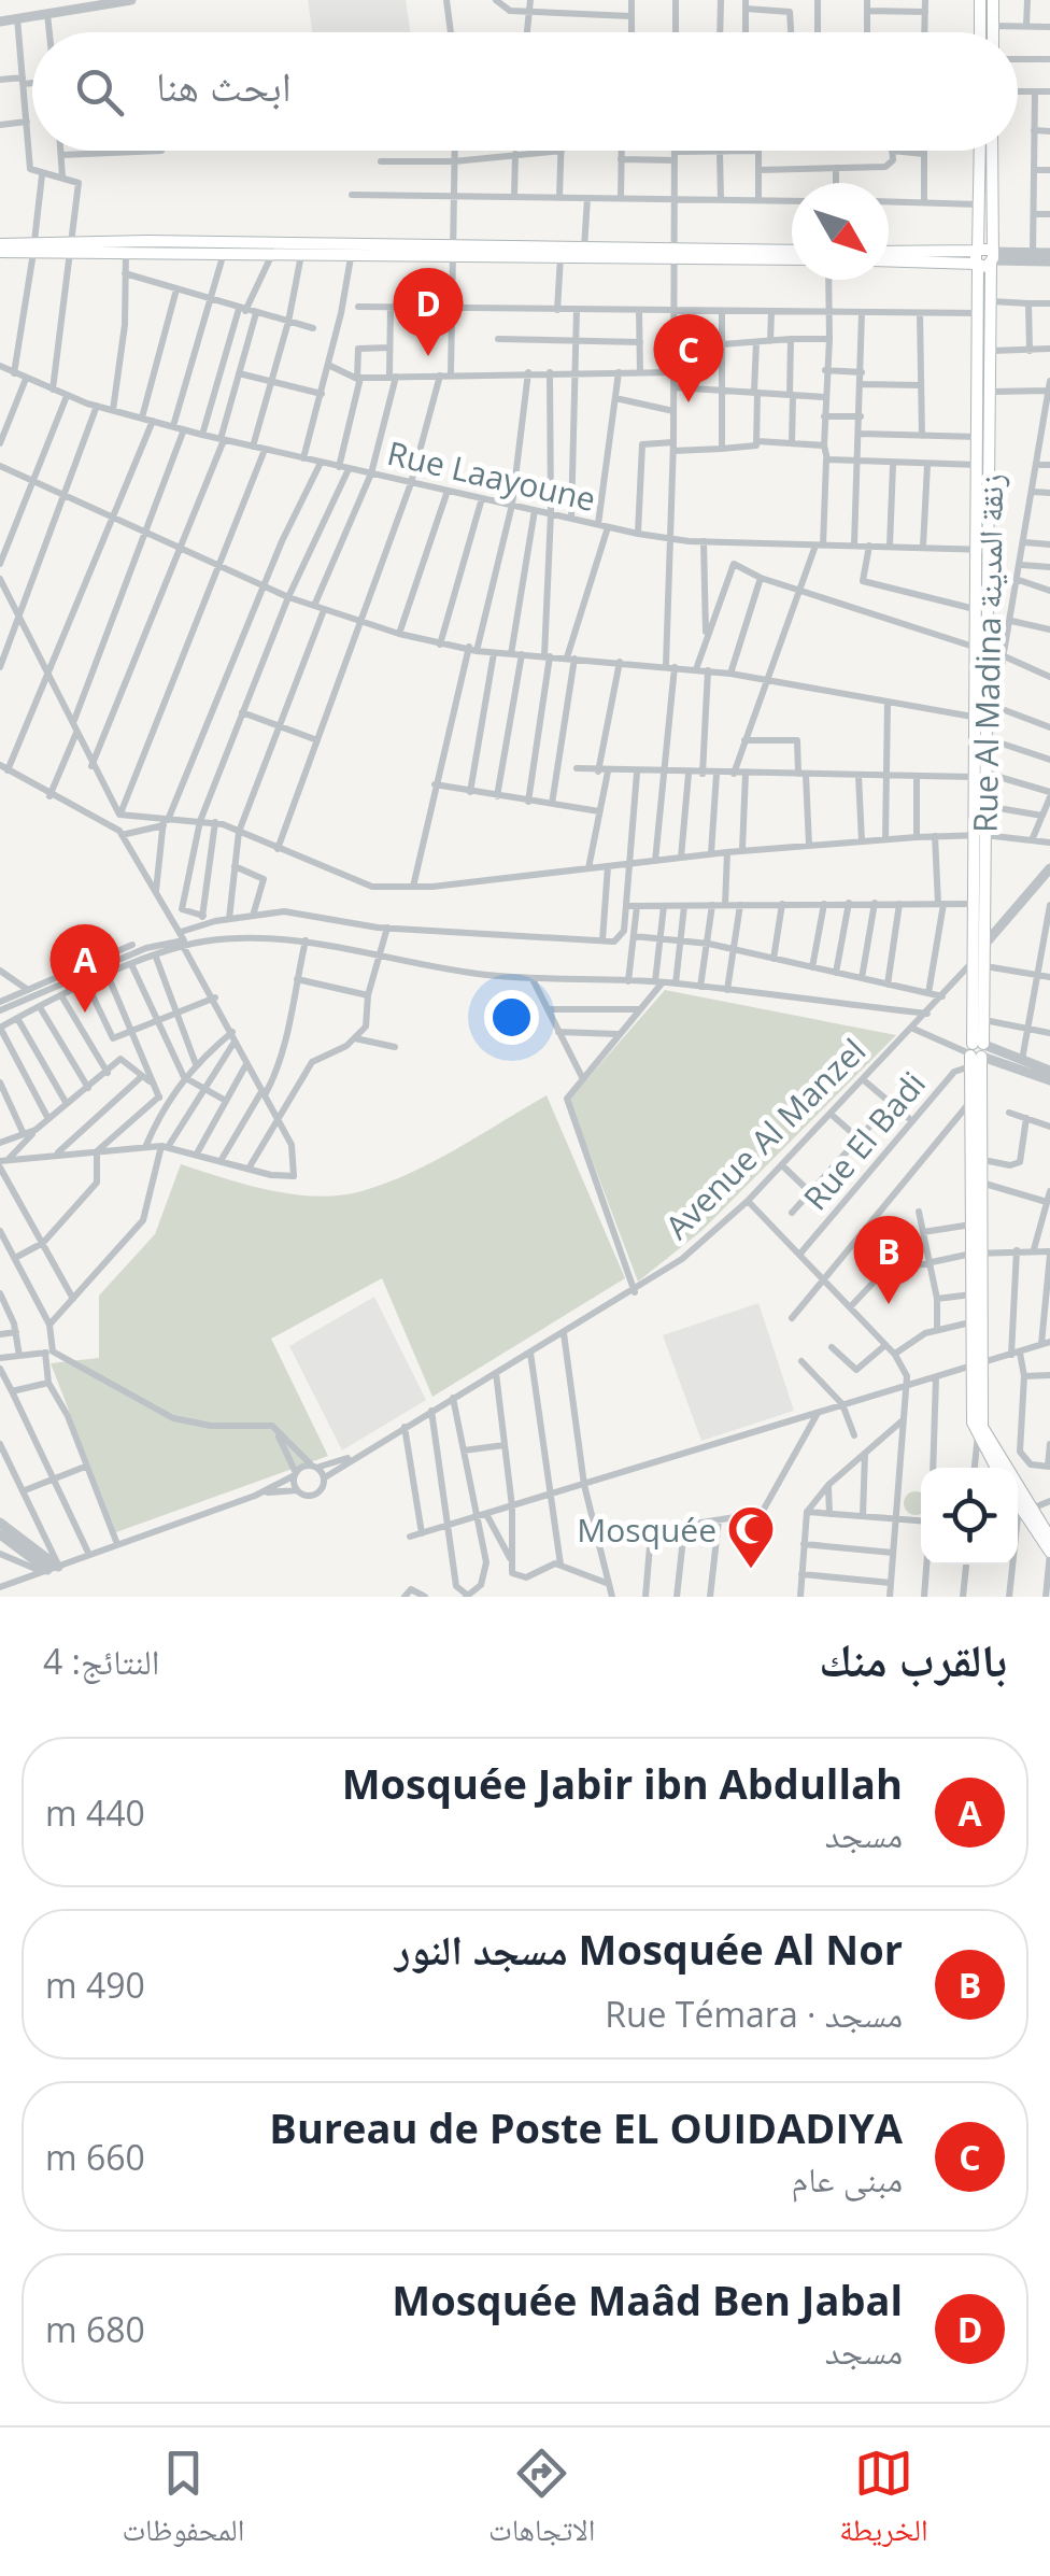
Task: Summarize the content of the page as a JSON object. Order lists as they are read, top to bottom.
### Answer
{
  "streets": {
    "main road": ["Rue Al Madina زنقة المدينة"],
    "street": ["Rue Laayoune", "Avenue Al Manzel", "Rue El Badi"]
  },
  "crossings": [
    ["Rue Laayoune", "Rue Al Madina زنقة المدينة"],
    ["Rue Al Madina زنقة المدينة", "Avenue Al Manzel"],
    ["Rue Al Madina زنقة المدينة", "Rue El Badi"]
  ],
  "places": {
    "mosque": ["Mosquée"]
  },
  "north": "bottom right",
  "page": {
    "search": "ابحث هنا",
    "pins": [
      "D",
      "C",
      "A",
      "B"
    ],
    "heading": ["بالقرب منك", "النتائج: 4"],
    "list": [
      {
        "mark": "A",
        "name": "Mosquée Jabir ibn Abdullah",
        "note": "مسجد",
        "value": "440 m"
      },
      {
        "mark": "B",
        "name": "Mosquée Al Nor مسجد النور",
        "note": "مسجد · Rue Témara",
        "value": "490 m"
      },
      {
        "mark": "C",
        "name": "Bureau de Poste EL OUIDADIYA",
        "note": "مبنى عام",
        "value": "660 m"
      },
      {
        "mark": "D",
        "name": "Mosquée Maâd Ben Jabal",
        "note": "مسجد",
        "value": "680 m"
      }
    ],
    "nav": ["الخريطة", "الاتجاهات", "المحفوظات"]
  }
}
